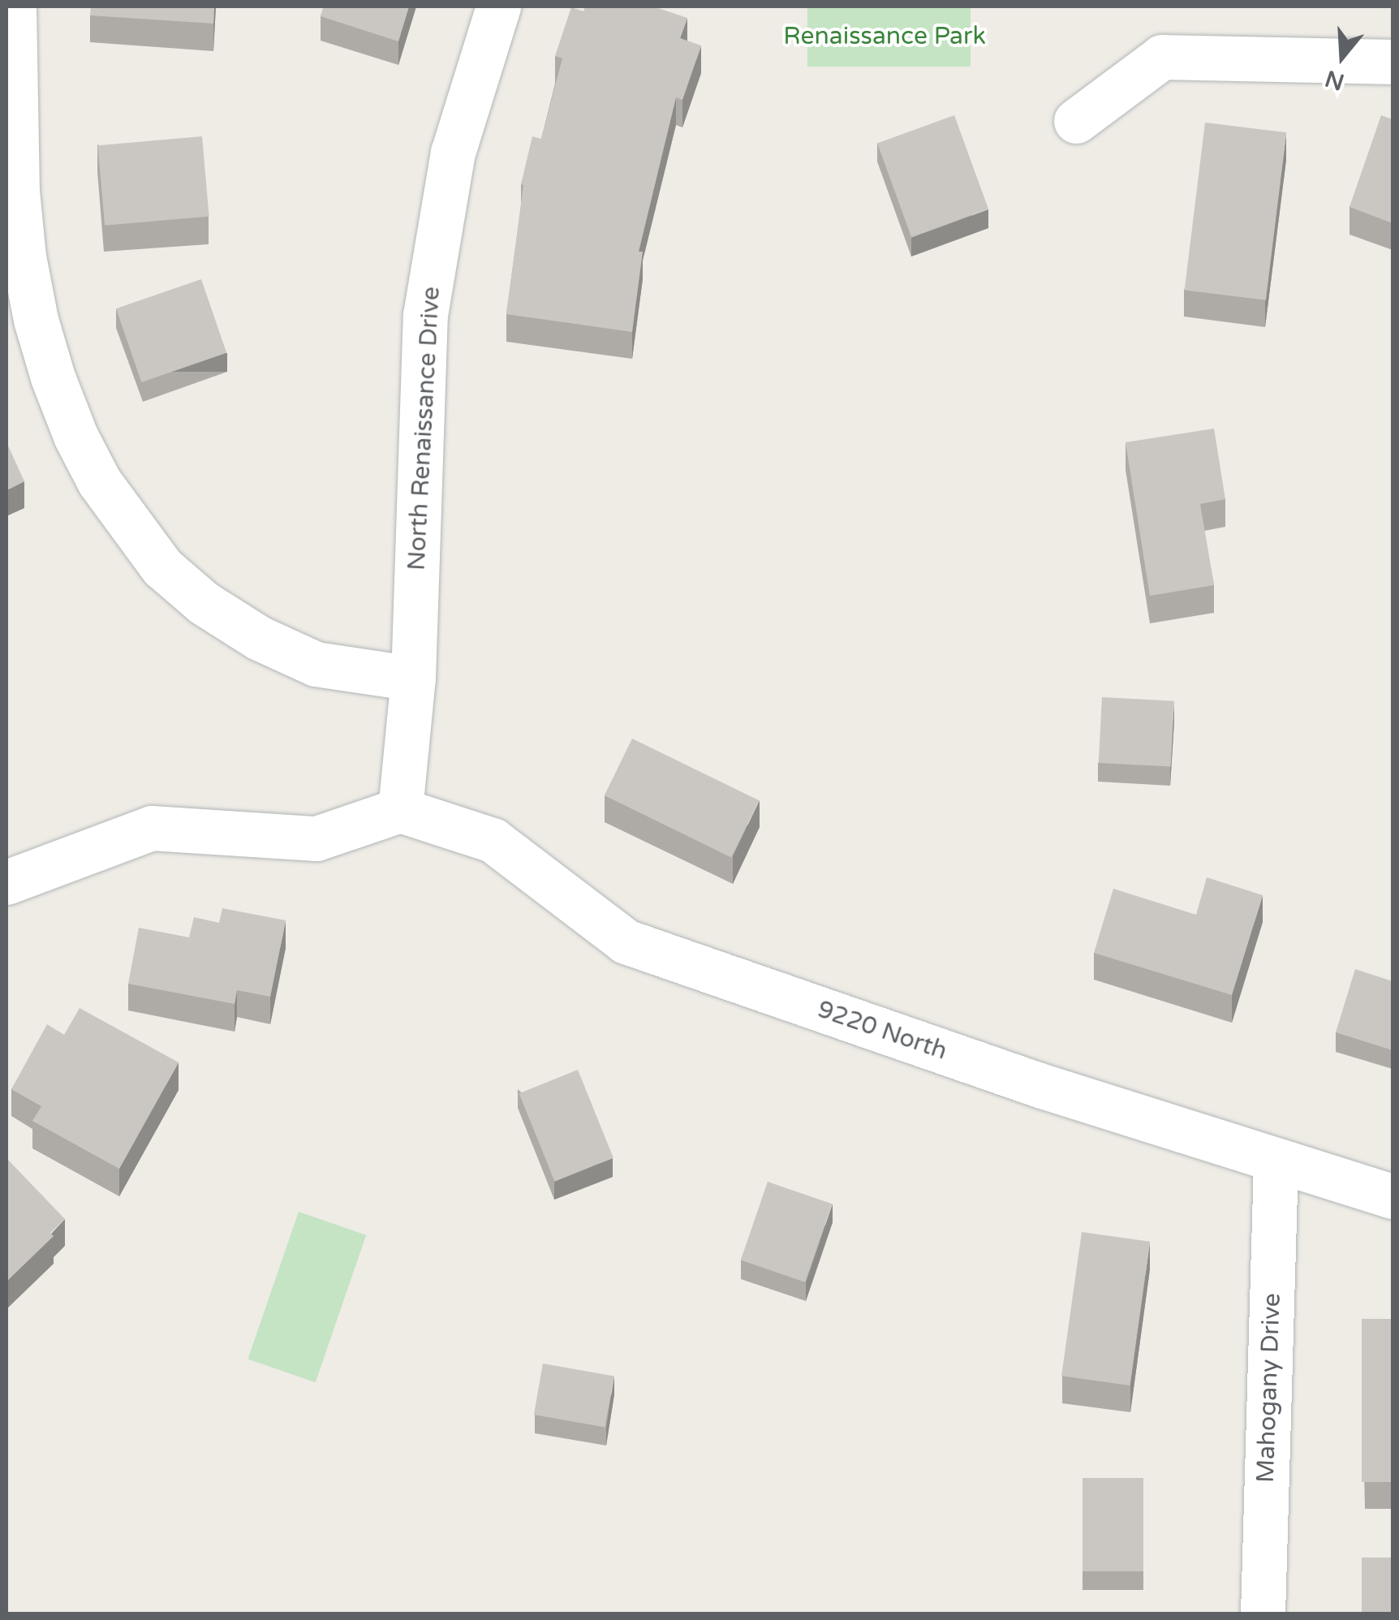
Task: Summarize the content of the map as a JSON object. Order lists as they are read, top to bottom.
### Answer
{
  "streets": {
    "street": ["North Renaissance Drive", "9220 North", "Mahogany Drive"]
  },
  "crossings": [
    ["North Renaissance Drive", "9220 North"],
    ["9220 North", "Mahogany Drive"]
  ],
  "parks": ["Renaissance Park"],
  "north": "bottom"
}
